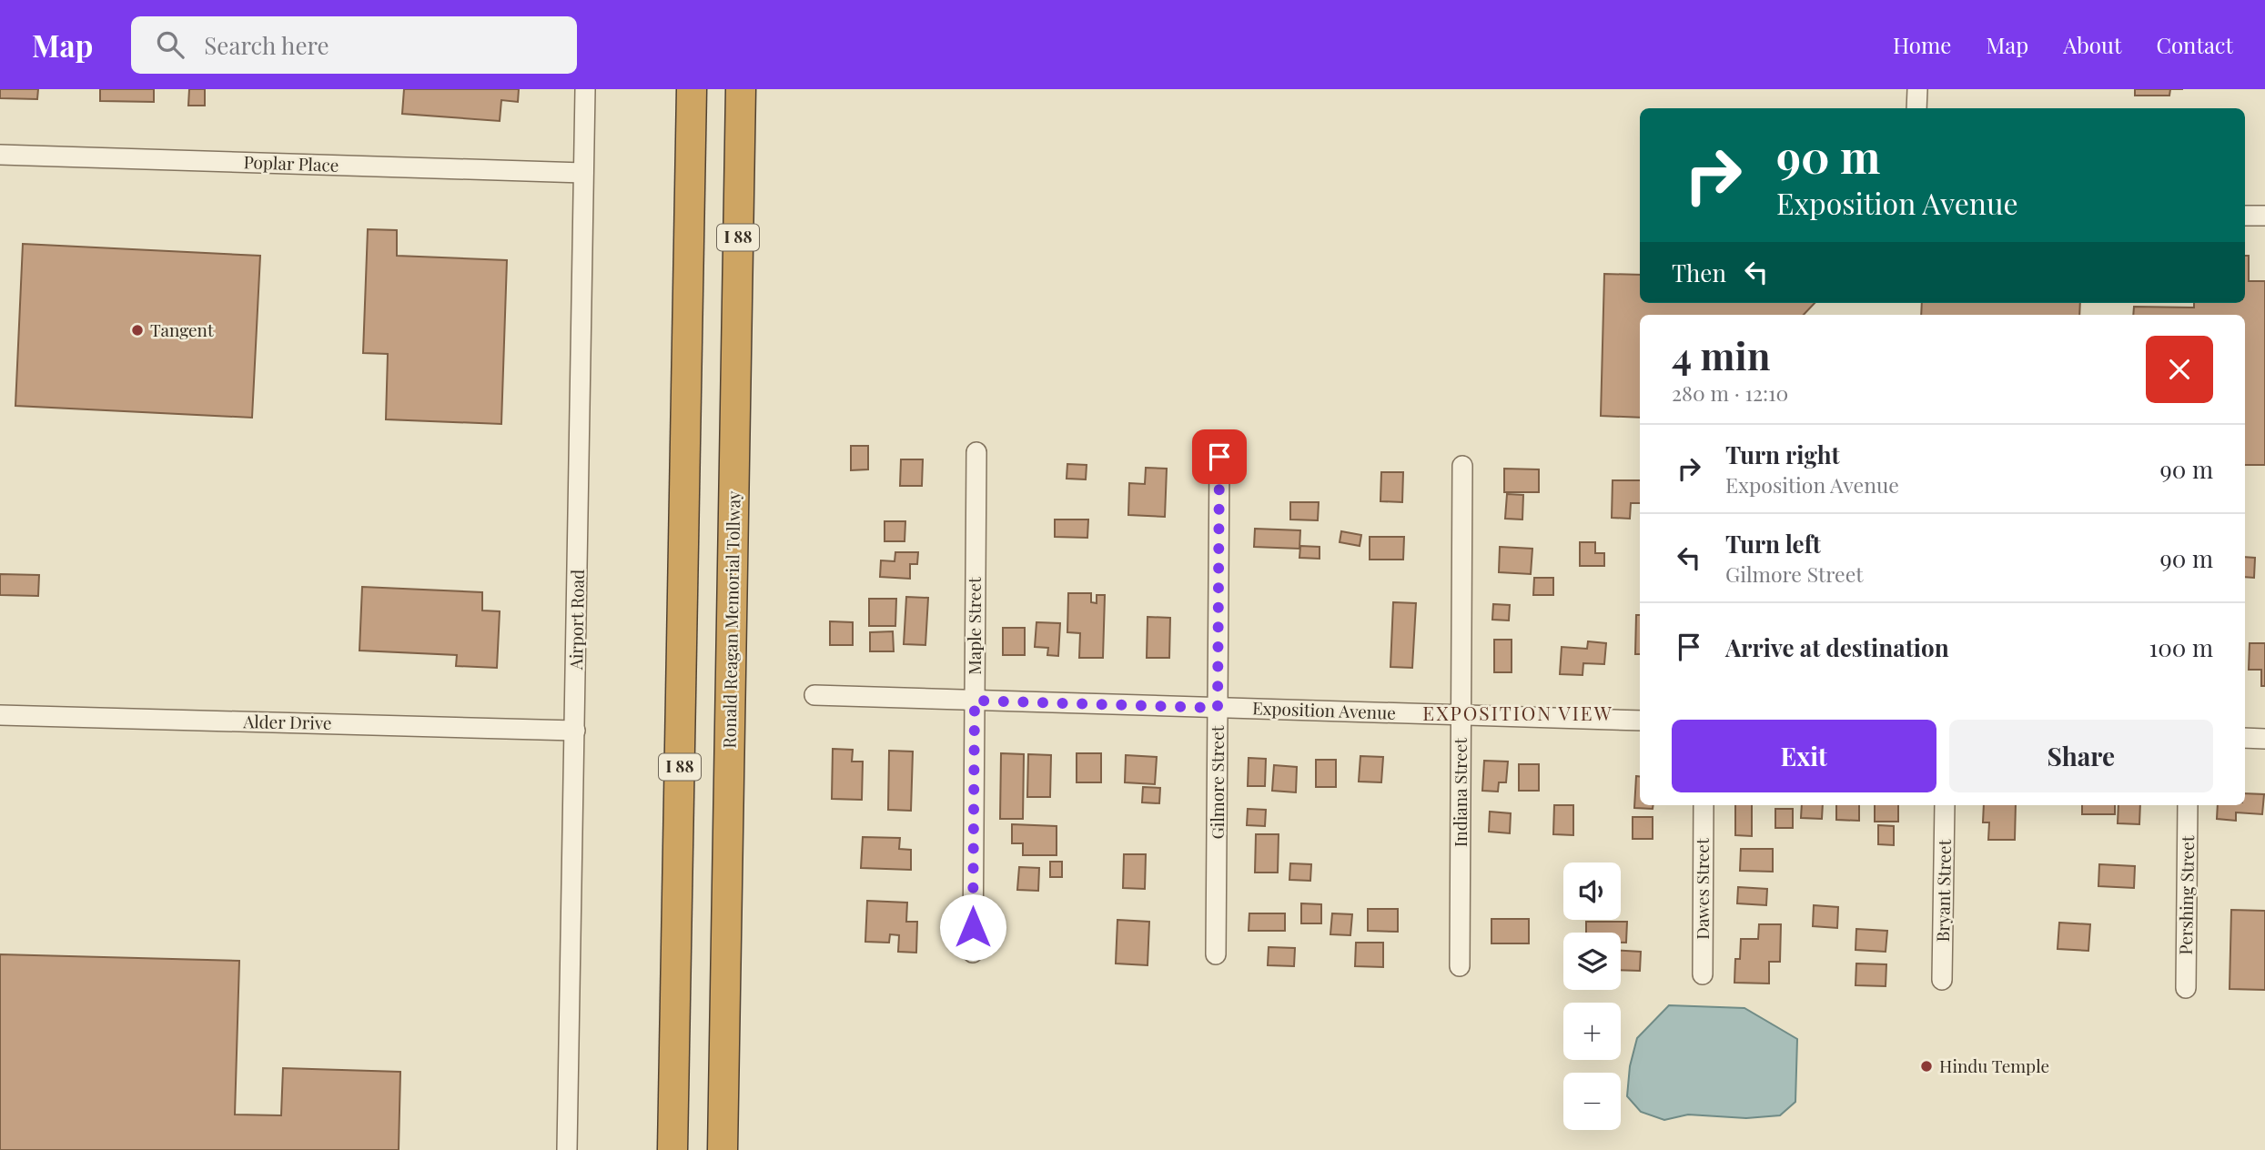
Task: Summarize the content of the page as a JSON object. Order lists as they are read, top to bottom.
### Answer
{
  "streets": {
    "highway": ["I 88", "Ronald Reagan Memorial Tollway"],
    "street": [
      "Poplar Place",
      "Airport Road",
      "Maple Street",
      "Exposition Avenue",
      "Alder Drive",
      "Gilmore Street",
      "Indiana Street",
      "Dawes Street",
      "Bryant Street",
      "Pershing Street"
    ]
  },
  "crossings": [
    ["Poplar Place", "Airport Road"],
    ["Airport Road", "Alder Drive"],
    ["Maple Street", "Exposition Avenue"],
    ["Exposition Avenue", "Gilmore Street"],
    ["Exposition Avenue", "Indiana Street"]
  ],
  "districts": ["EXPOSITION VIEW"],
  "places": ["Tangent", "Hindu Temple"],
  "page": {
    "header": "Map",
    "search": "Search here",
    "nav": [
      "Home",
      "Map",
      "About",
      "Contact"
    ],
    "turn": ["90 m", "Exposition Avenue"],
    "then": "Then",
    "heading": ["4 min", "280 m · 12:10"],
    "list": [
      {
        "name": "Turn right",
        "note": "Exposition Avenue",
        "value": "90 m"
      },
      {
        "name": "Turn left",
        "note": "Gilmore Street",
        "value": "90 m"
      },
      {
        "name": "Arrive at destination",
        "value": "100 m"
      }
    ],
    "buttons": ["Exit", "Share"],
    "map_buttons": ["+", "−"]
  }
}
